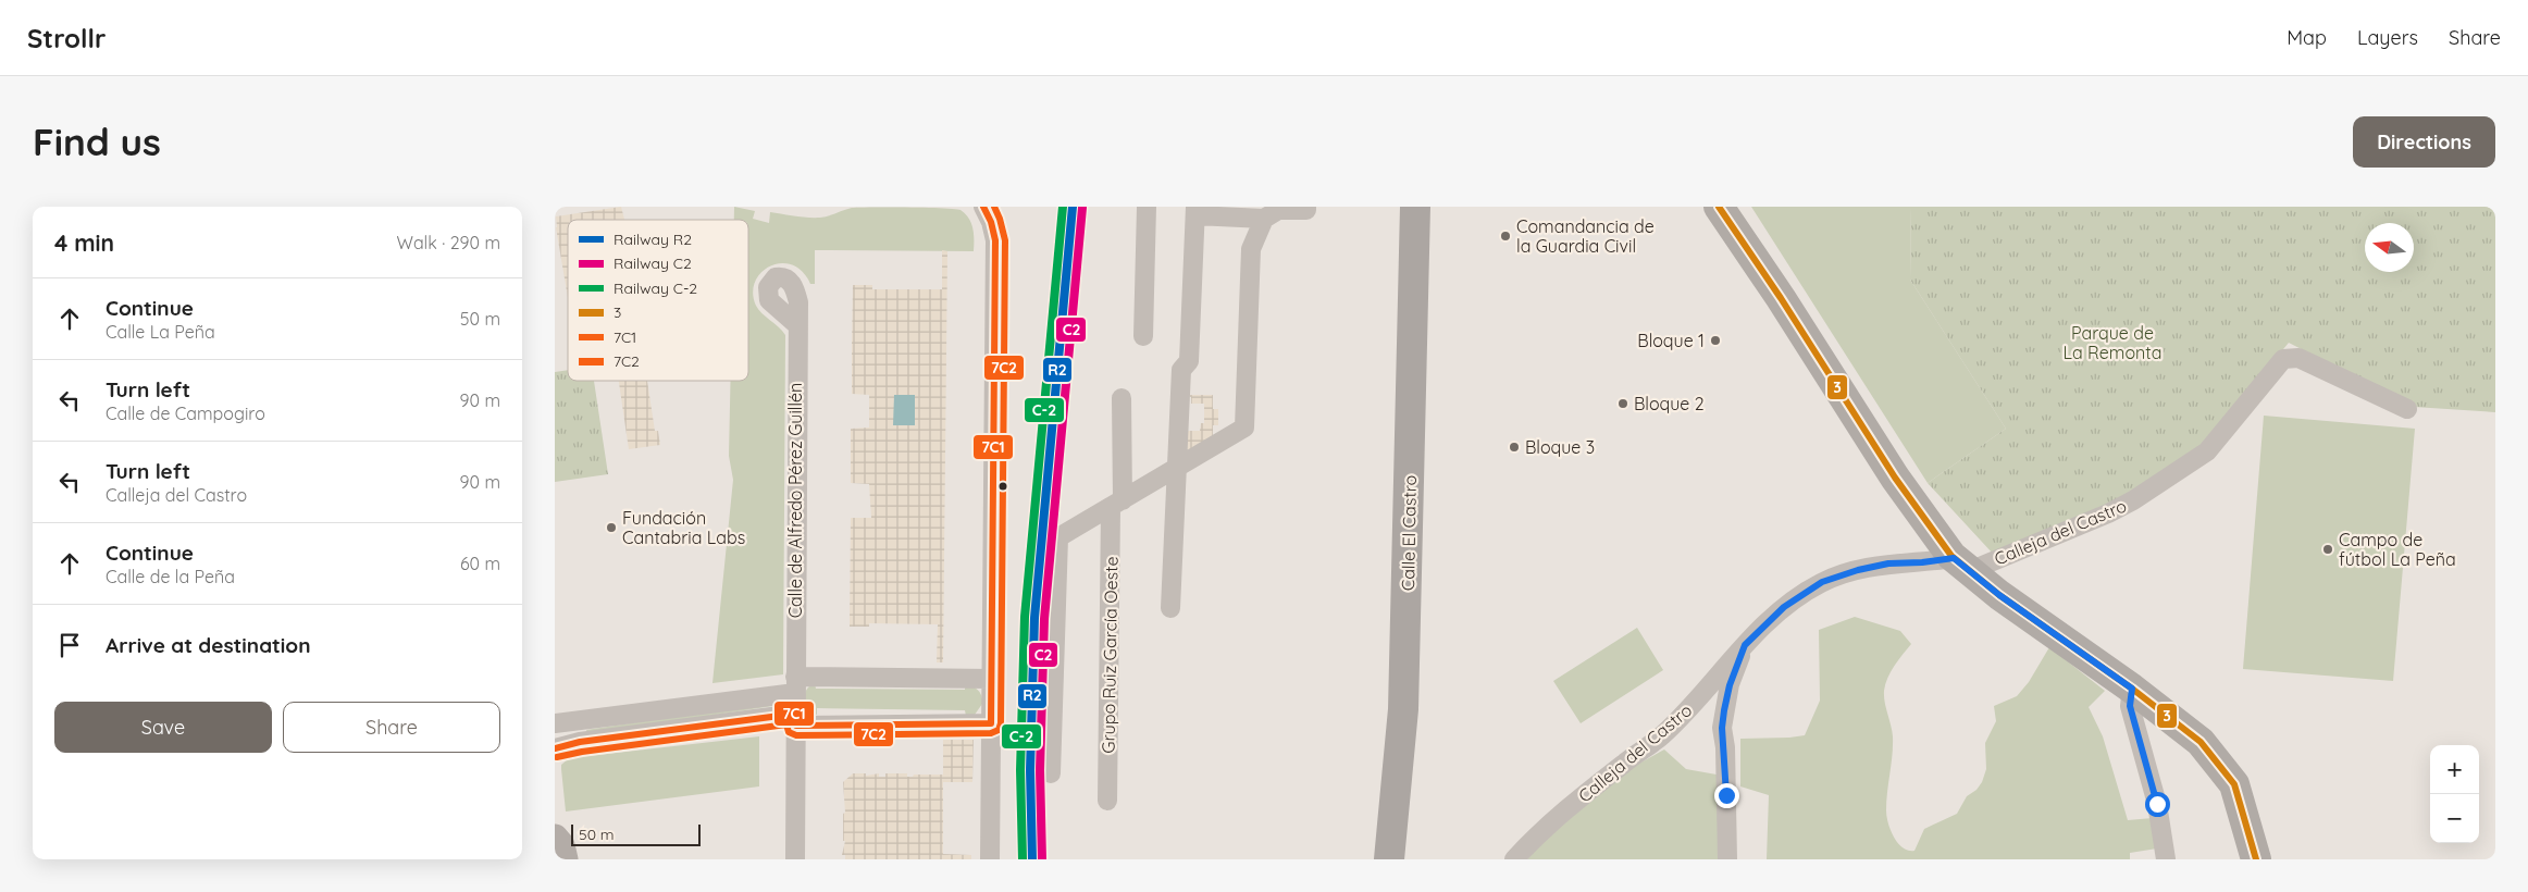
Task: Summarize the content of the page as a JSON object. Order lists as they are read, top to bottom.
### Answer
{
  "streets": {
    "highway": ["Calle El Castro"],
    "street": ["Calle de Alfredo Pérez Guillén", "Calleja del Castro", "Grupo Ruiz García Oeste"]
  },
  "parks": ["Parque de La Remonta"],
  "places": [
    "Comandancia de la Guardia Civil",
    "Bloque 1",
    "Bloque 2",
    "Bloque 3",
    "Fundación Cantabria Labs",
    "Campo de fútbol La Peña"
  ],
  "lines": [
    "rail line R2",
    "rail line C-2",
    "transit line 3",
    "transit line 7C1",
    "transit line 7C2",
    "rail line C2"
  ],
  "legend": [
    "Railway R2",
    "Railway C2",
    "Railway C-2",
    "3",
    "7C1",
    "7C2"
  ],
  "scale_bar": "50 m",
  "north": "left",
  "page": {
    "header": "Strollr",
    "nav": ["Map", "Layers", "Share"],
    "buttons": [
      "Directions",
      ["Save", "Share"]
    ],
    "title": "Find us",
    "heading": ["4 min", "Walk · 290 m"],
    "list": [
      ["Continue", "Calle La Peña", "50 m"],
      ["Turn left", "Calle de Campogiro", "90 m"],
      ["Turn left", "Calleja del Castro", "90 m"],
      ["Continue", "Calle de la Peña", "60 m"],
      "Arrive at destination"
    ],
    "map_buttons": ["+", "−"],
    "scale": "50 m"
  }
}
